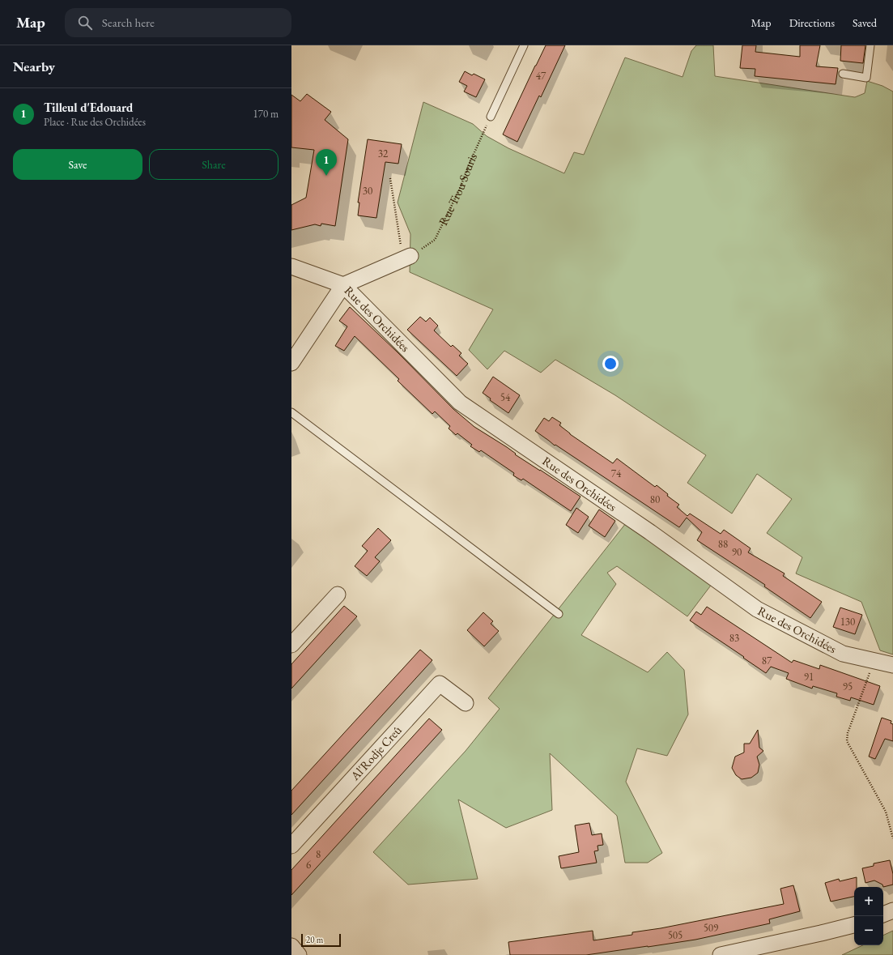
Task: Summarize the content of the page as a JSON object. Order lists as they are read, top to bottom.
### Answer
{
  "streets": {
    "street": ["Rue des Orchidées", "Al'Rodje Creû"],
    "path": ["Rue Trou Souris"]
  },
  "house_numbers": [
    "47",
    "32",
    "30",
    "54",
    "74",
    "80",
    "88",
    "90",
    "130",
    "83",
    "87",
    "91",
    "95",
    "8",
    "6",
    "509",
    "505"
  ],
  "scale_bar": "20 m",
  "page": {
    "header": "Map",
    "search": "Search here",
    "nav": ["Map", "Directions", "Saved"],
    "heading": "Nearby",
    "list": [
      {
        "mark": "1",
        "name": "Tilleul d'Edouard",
        "note": "Place · Rue des Orchidées",
        "value": "170 m"
      }
    ],
    "buttons": ["Save", "Share"],
    "pins": "1",
    "map_buttons": ["+", "−"],
    "scale": "20 m"
  }
}
